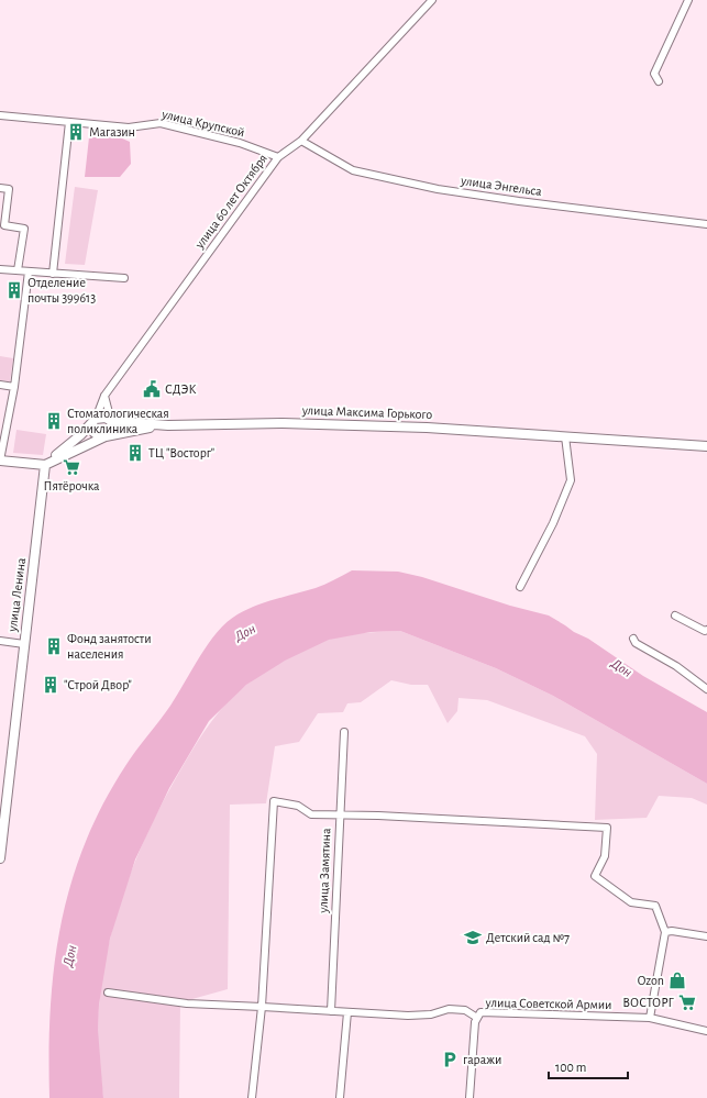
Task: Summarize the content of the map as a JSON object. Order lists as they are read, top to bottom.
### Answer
{
  "streets": {
    "main road": ["улица Максима Горького", "улица Ленина"],
    "street": [
      "улица Крупской",
      "улица Энгельса",
      "улица 60 лет Октября",
      "улица Замятина",
      "улица Советской Армии"
    ]
  },
  "crossings": [
    ["улица Крупской", "улица 60 лет Октября"],
    ["улица Энгельса", "улица 60 лет Октября"],
    ["улица 60 лет Октября", "улица Максима Горького"],
    ["улица Максима Горького", "улица Ленина"]
  ],
  "water": ["Дон"],
  "places": {
    "building": [
      "Магазин",
      "Отделение почты 399613",
      "Стоматологическая поликлиника",
      "ТЦ \"Восторг\"",
      "Фонд занятости населения",
      "\"Строй Двор\""
    ],
    "public building": ["СДЭК"],
    "supermarket": ["Пятёрочка", "ВОСТОРГ"],
    "school or university": ["Детский сад №7"],
    "shop": ["Ozon"],
    "parking": ["гаражи"]
  },
  "scale_bar": "100 m"
}
